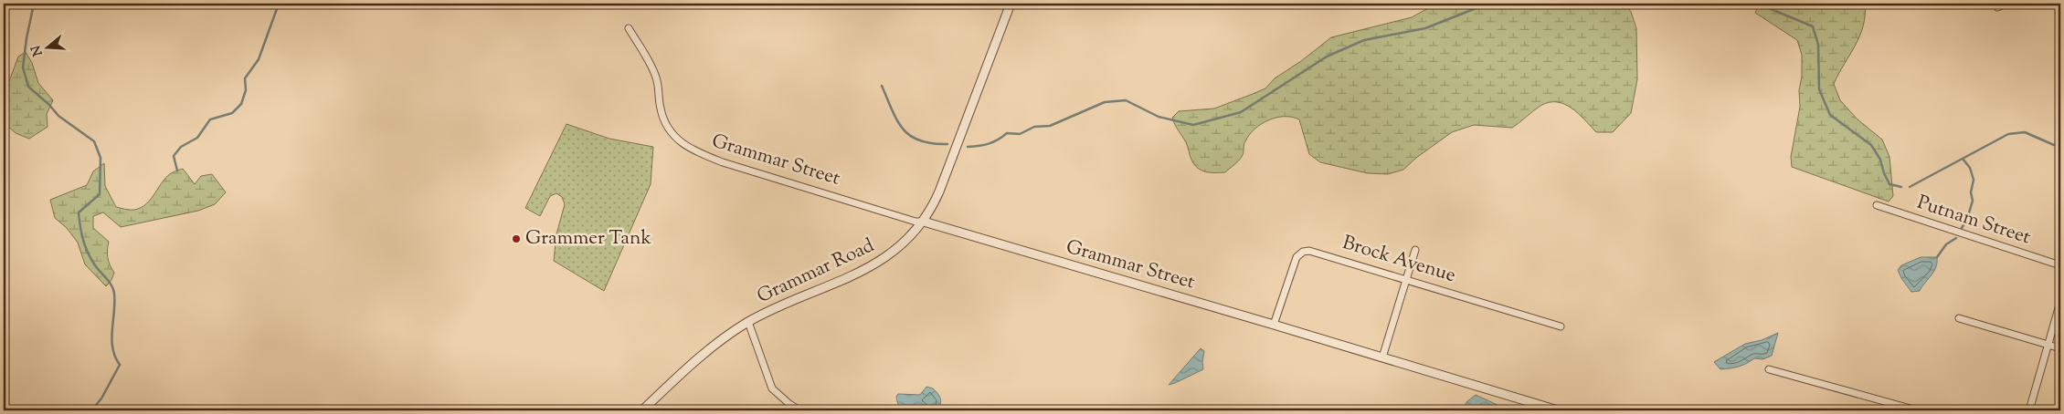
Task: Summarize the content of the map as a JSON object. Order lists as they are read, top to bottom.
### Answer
{
  "streets": {
    "street": [
      "Grammar Street",
      "Putnam Street",
      "Brock Avenue",
      "Grammar Road"
    ]
  },
  "crossings": [
    ["Grammar Street", "Brock Avenue"],
    ["Grammar Street", "Grammar Road"]
  ],
  "places": ["Grammer Tank"],
  "north": "left"
}
